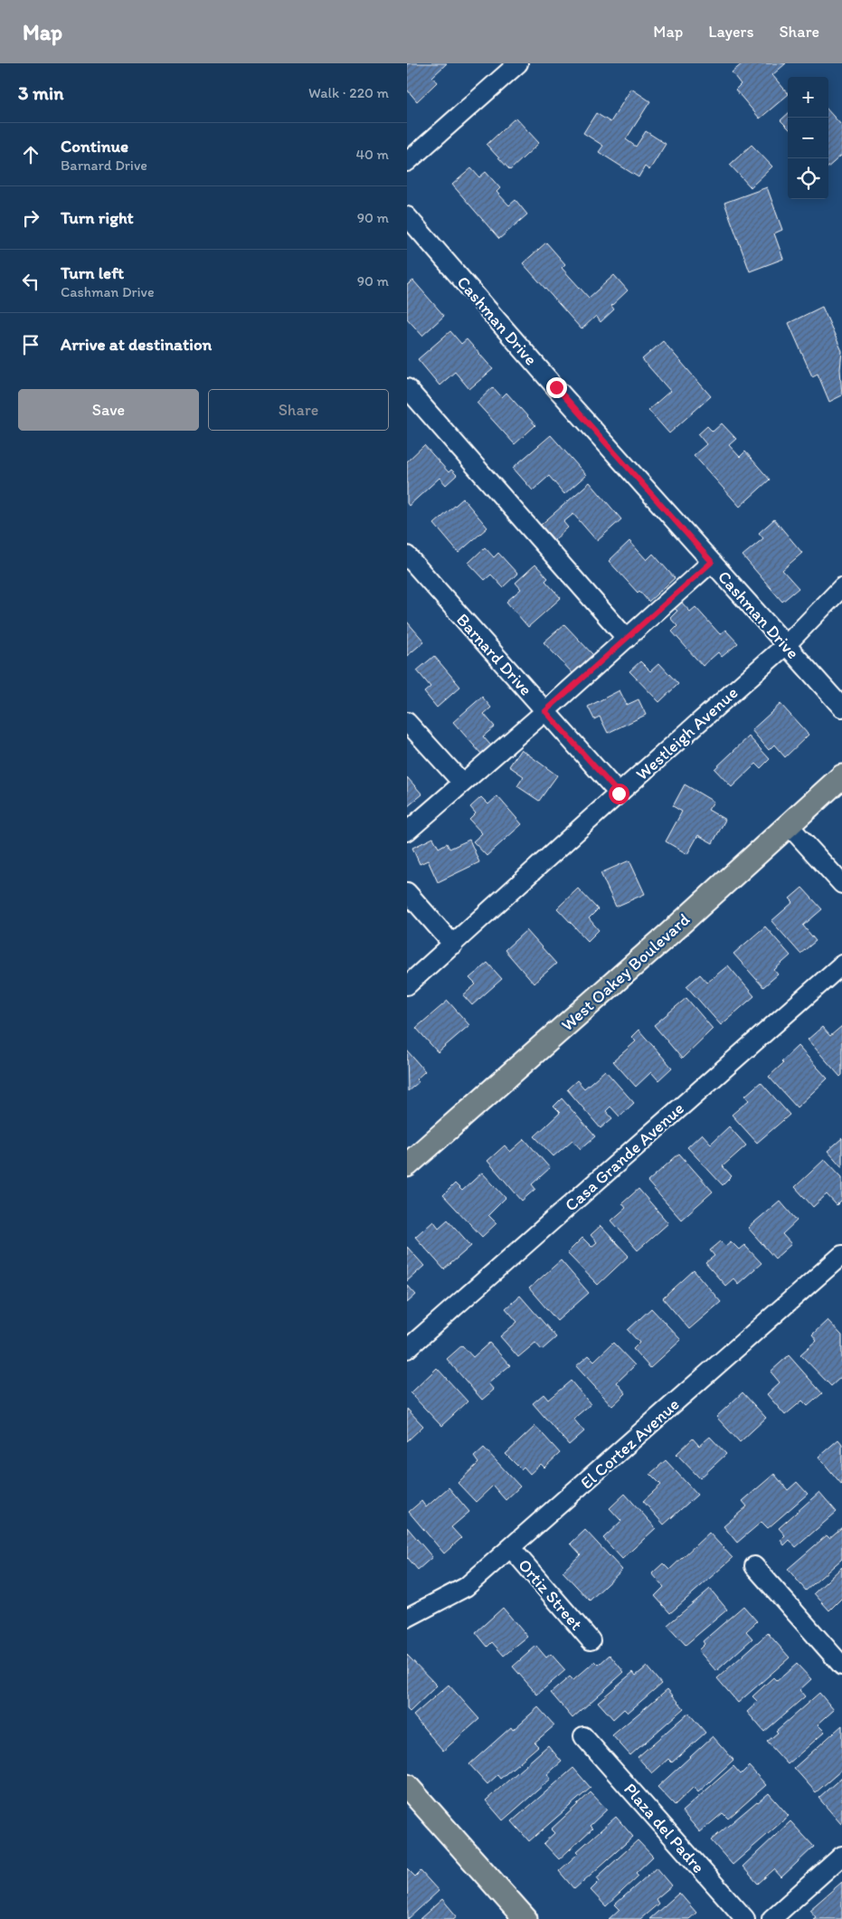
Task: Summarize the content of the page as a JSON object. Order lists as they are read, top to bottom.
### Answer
{
  "streets": {
    "main road": ["West Oakey Boulevard"],
    "street": [
      "Cashman Drive",
      "Barnard Drive",
      "Westleigh Avenue",
      "Casa Grande Avenue",
      "El Cortez Avenue",
      "Ortiz Street",
      "Plaza del Padre"
    ]
  },
  "crossings": [
    ["Cashman Drive", "Westleigh Avenue"],
    ["Barnard Drive", "Westleigh Avenue"],
    ["El Cortez Avenue", "Ortiz Street"]
  ],
  "page": {
    "header": "Map",
    "nav": ["Map", "Layers", "Share"],
    "heading": ["3 min", "Walk · 220 m"],
    "map_buttons": ["+", "−"],
    "list": [
      ["Continue", "Barnard Drive", "40 m"],
      ["Turn right", "90 m"],
      ["Turn left", "Cashman Drive", "90 m"],
      "Arrive at destination"
    ],
    "buttons": ["Save", "Share"]
  }
}
